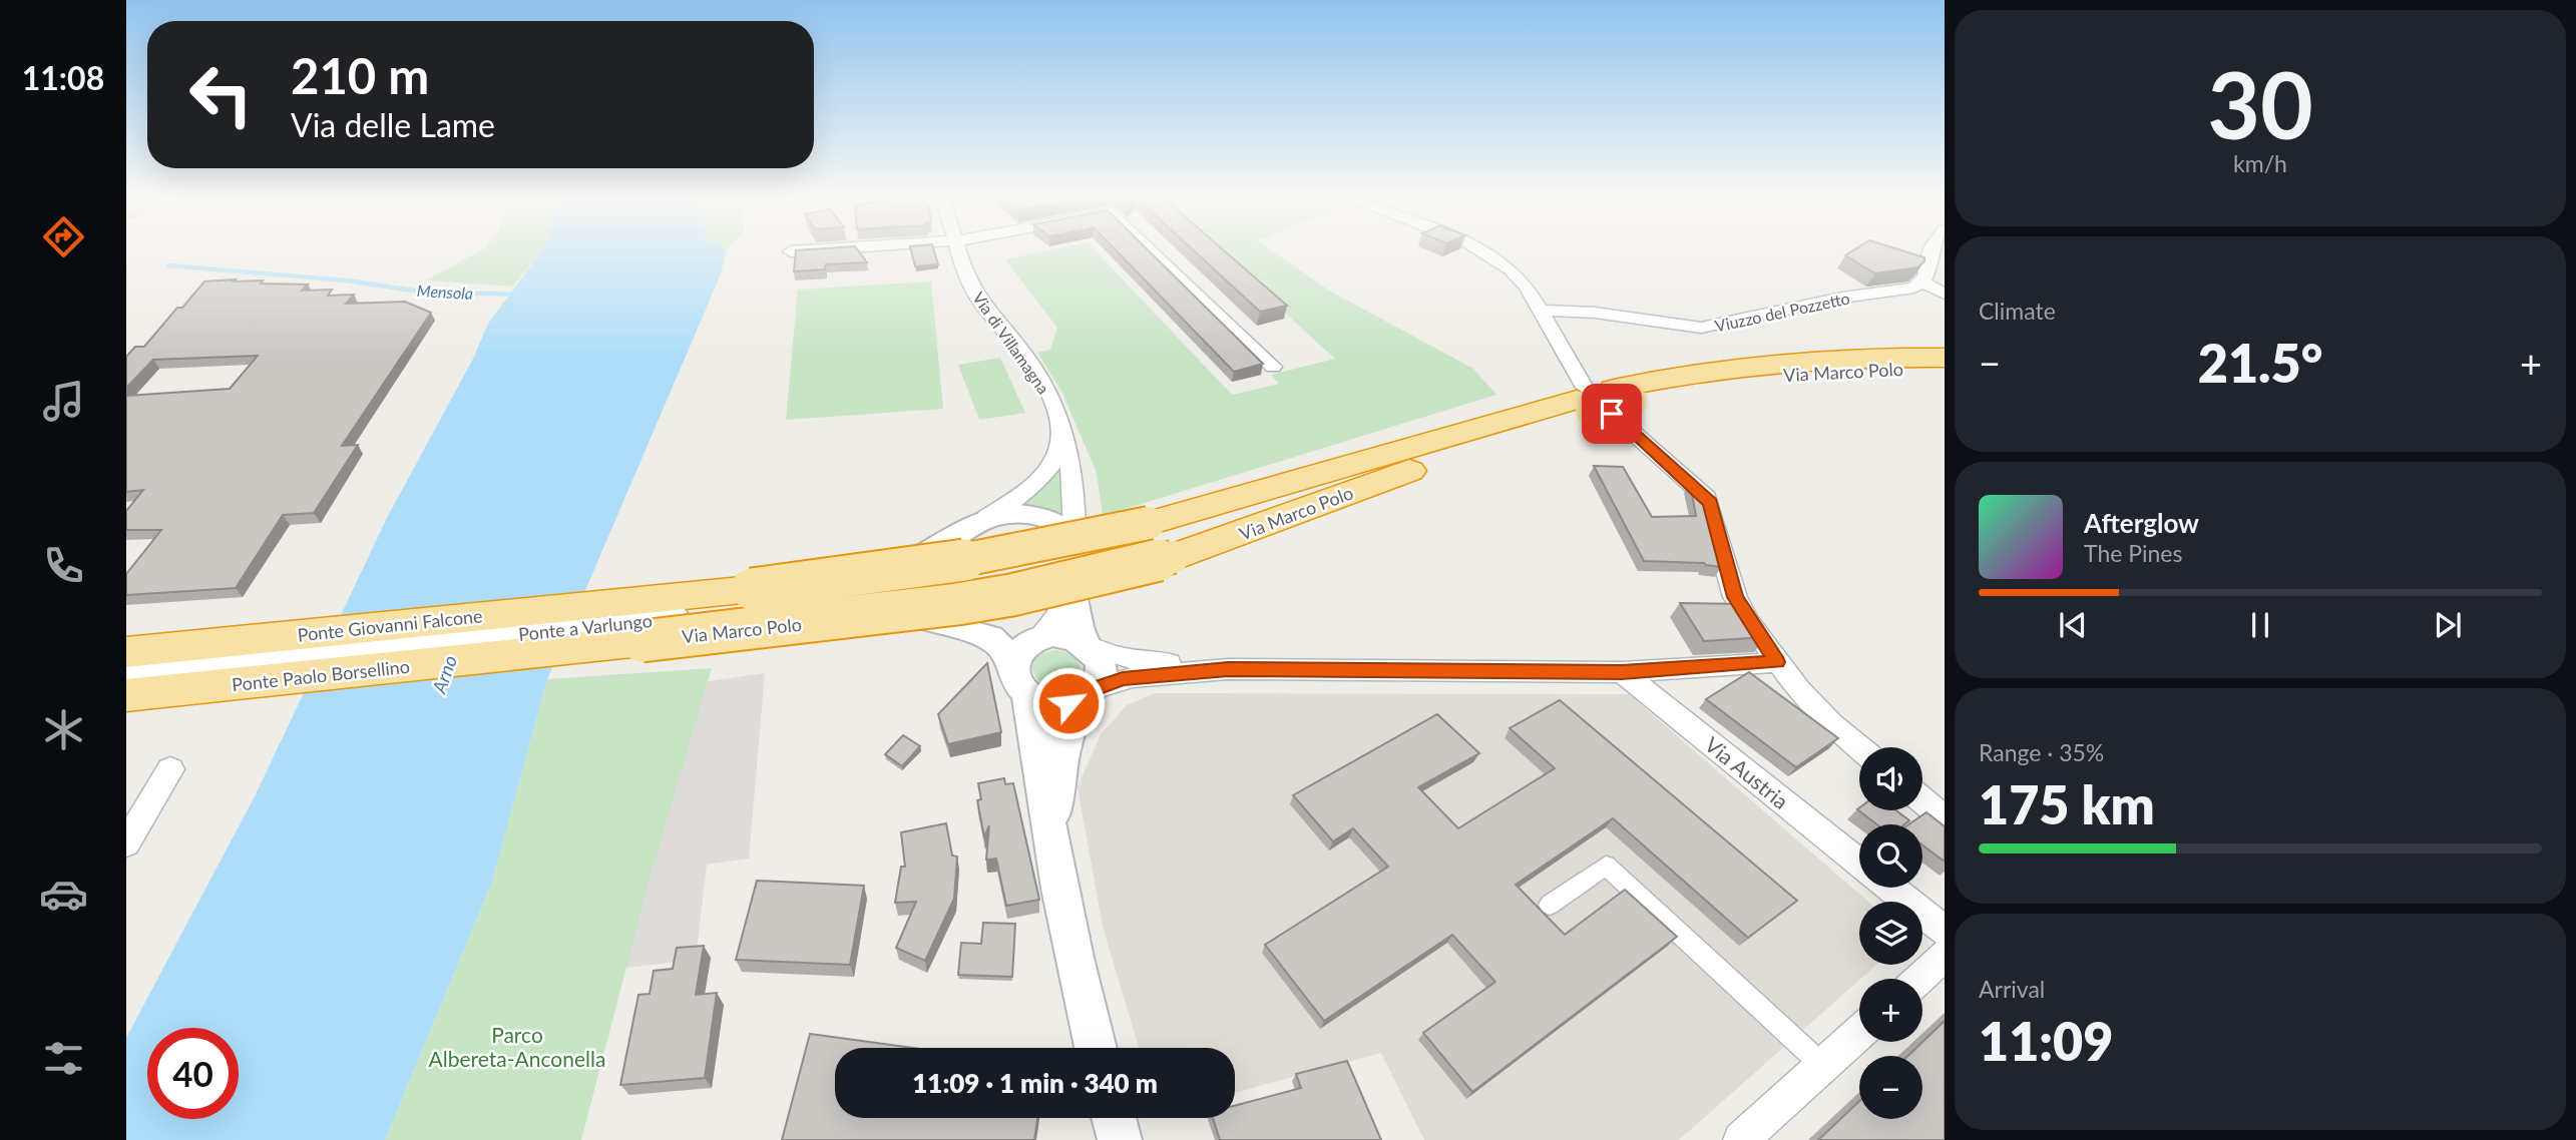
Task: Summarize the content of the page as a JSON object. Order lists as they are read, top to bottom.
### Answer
{
  "streets": {
    "highway": ["Via Marco Polo", "Ponte Giovanni Falcone", "Ponte Paolo Borsellino"],
    "street": [
      "Viuzzo del Pozzetto",
      "Via di Villamagna",
      "Ponte a Varlungo",
      "Via Austria"
    ]
  },
  "crossings": [
    ["Via Marco Polo", "Ponte Giovanni Falcone"],
    ["Via Marco Polo", "Ponte Paolo Borsellino"]
  ],
  "water": ["Mensola", "Arno"],
  "parks": ["Parco Albereta-Anconella"],
  "page": {
    "tabs": "11:08",
    "tile": [
      ["30", "km/h"],
      "Climate",
      ["Range · 35%", "175 km"],
      ["Arrival", "11:09"]
    ],
    "turn": ["210 m", "Via delle Lame"],
    "heat": ["−", "21.5°", "+"],
    "song": ["Afterglow", "The Pines"],
    "map_buttons": ["+", "−"],
    "limit": "40",
    "trip": "11:09 · 1 min · 340 m"
  }
}
